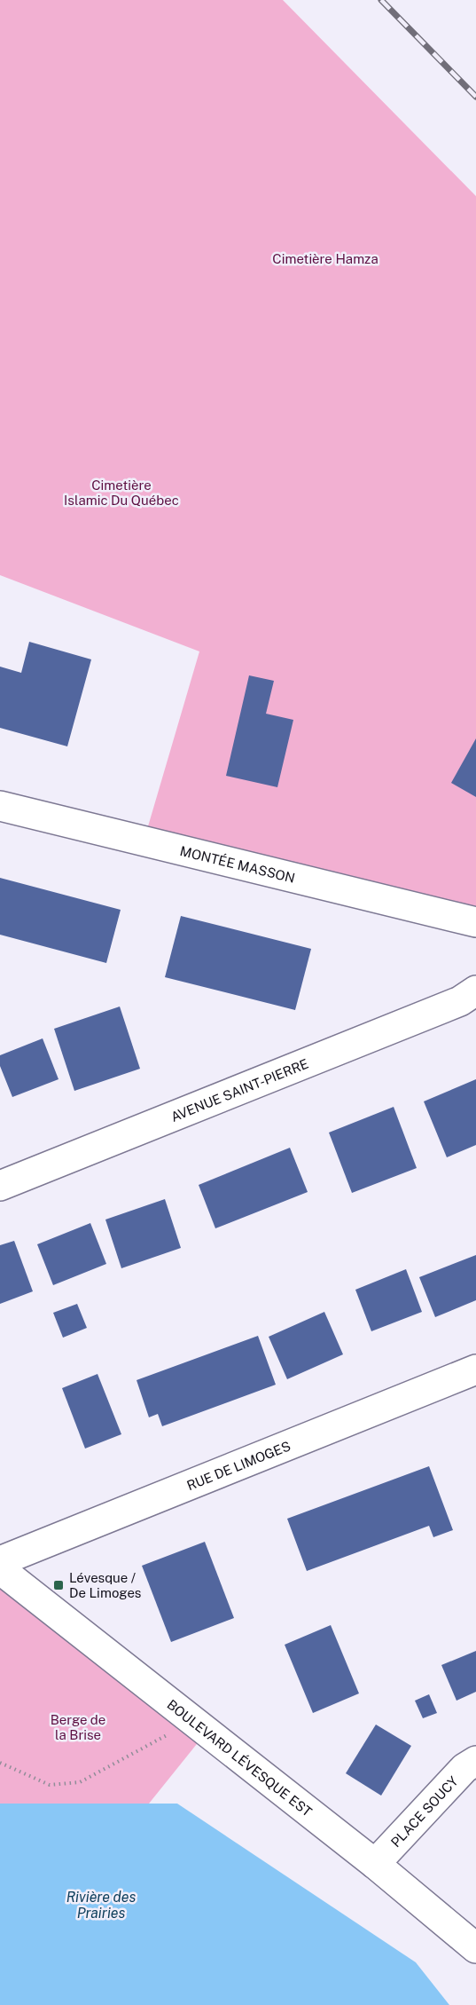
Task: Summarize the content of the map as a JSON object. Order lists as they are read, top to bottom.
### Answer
{
  "streets": {
    "street": [
      "MONTÉE MASSON",
      "AVENUE SAINT-PIERRE",
      "RUE DE LIMOGES",
      "BOULEVARD LÉVESQUE EST",
      "PLACE SOUCY"
    ]
  },
  "crossings": [
    ["BOULEVARD LÉVESQUE EST", "PLACE SOUCY"]
  ],
  "water": ["Rivière des Prairies"],
  "parks": ["Cimetière Hamza", "Cimetière Islamic Du Québec", "Berge de la Brise"],
  "places": {
    "transit": ["Lévesque / De Limoges"]
  }
}
